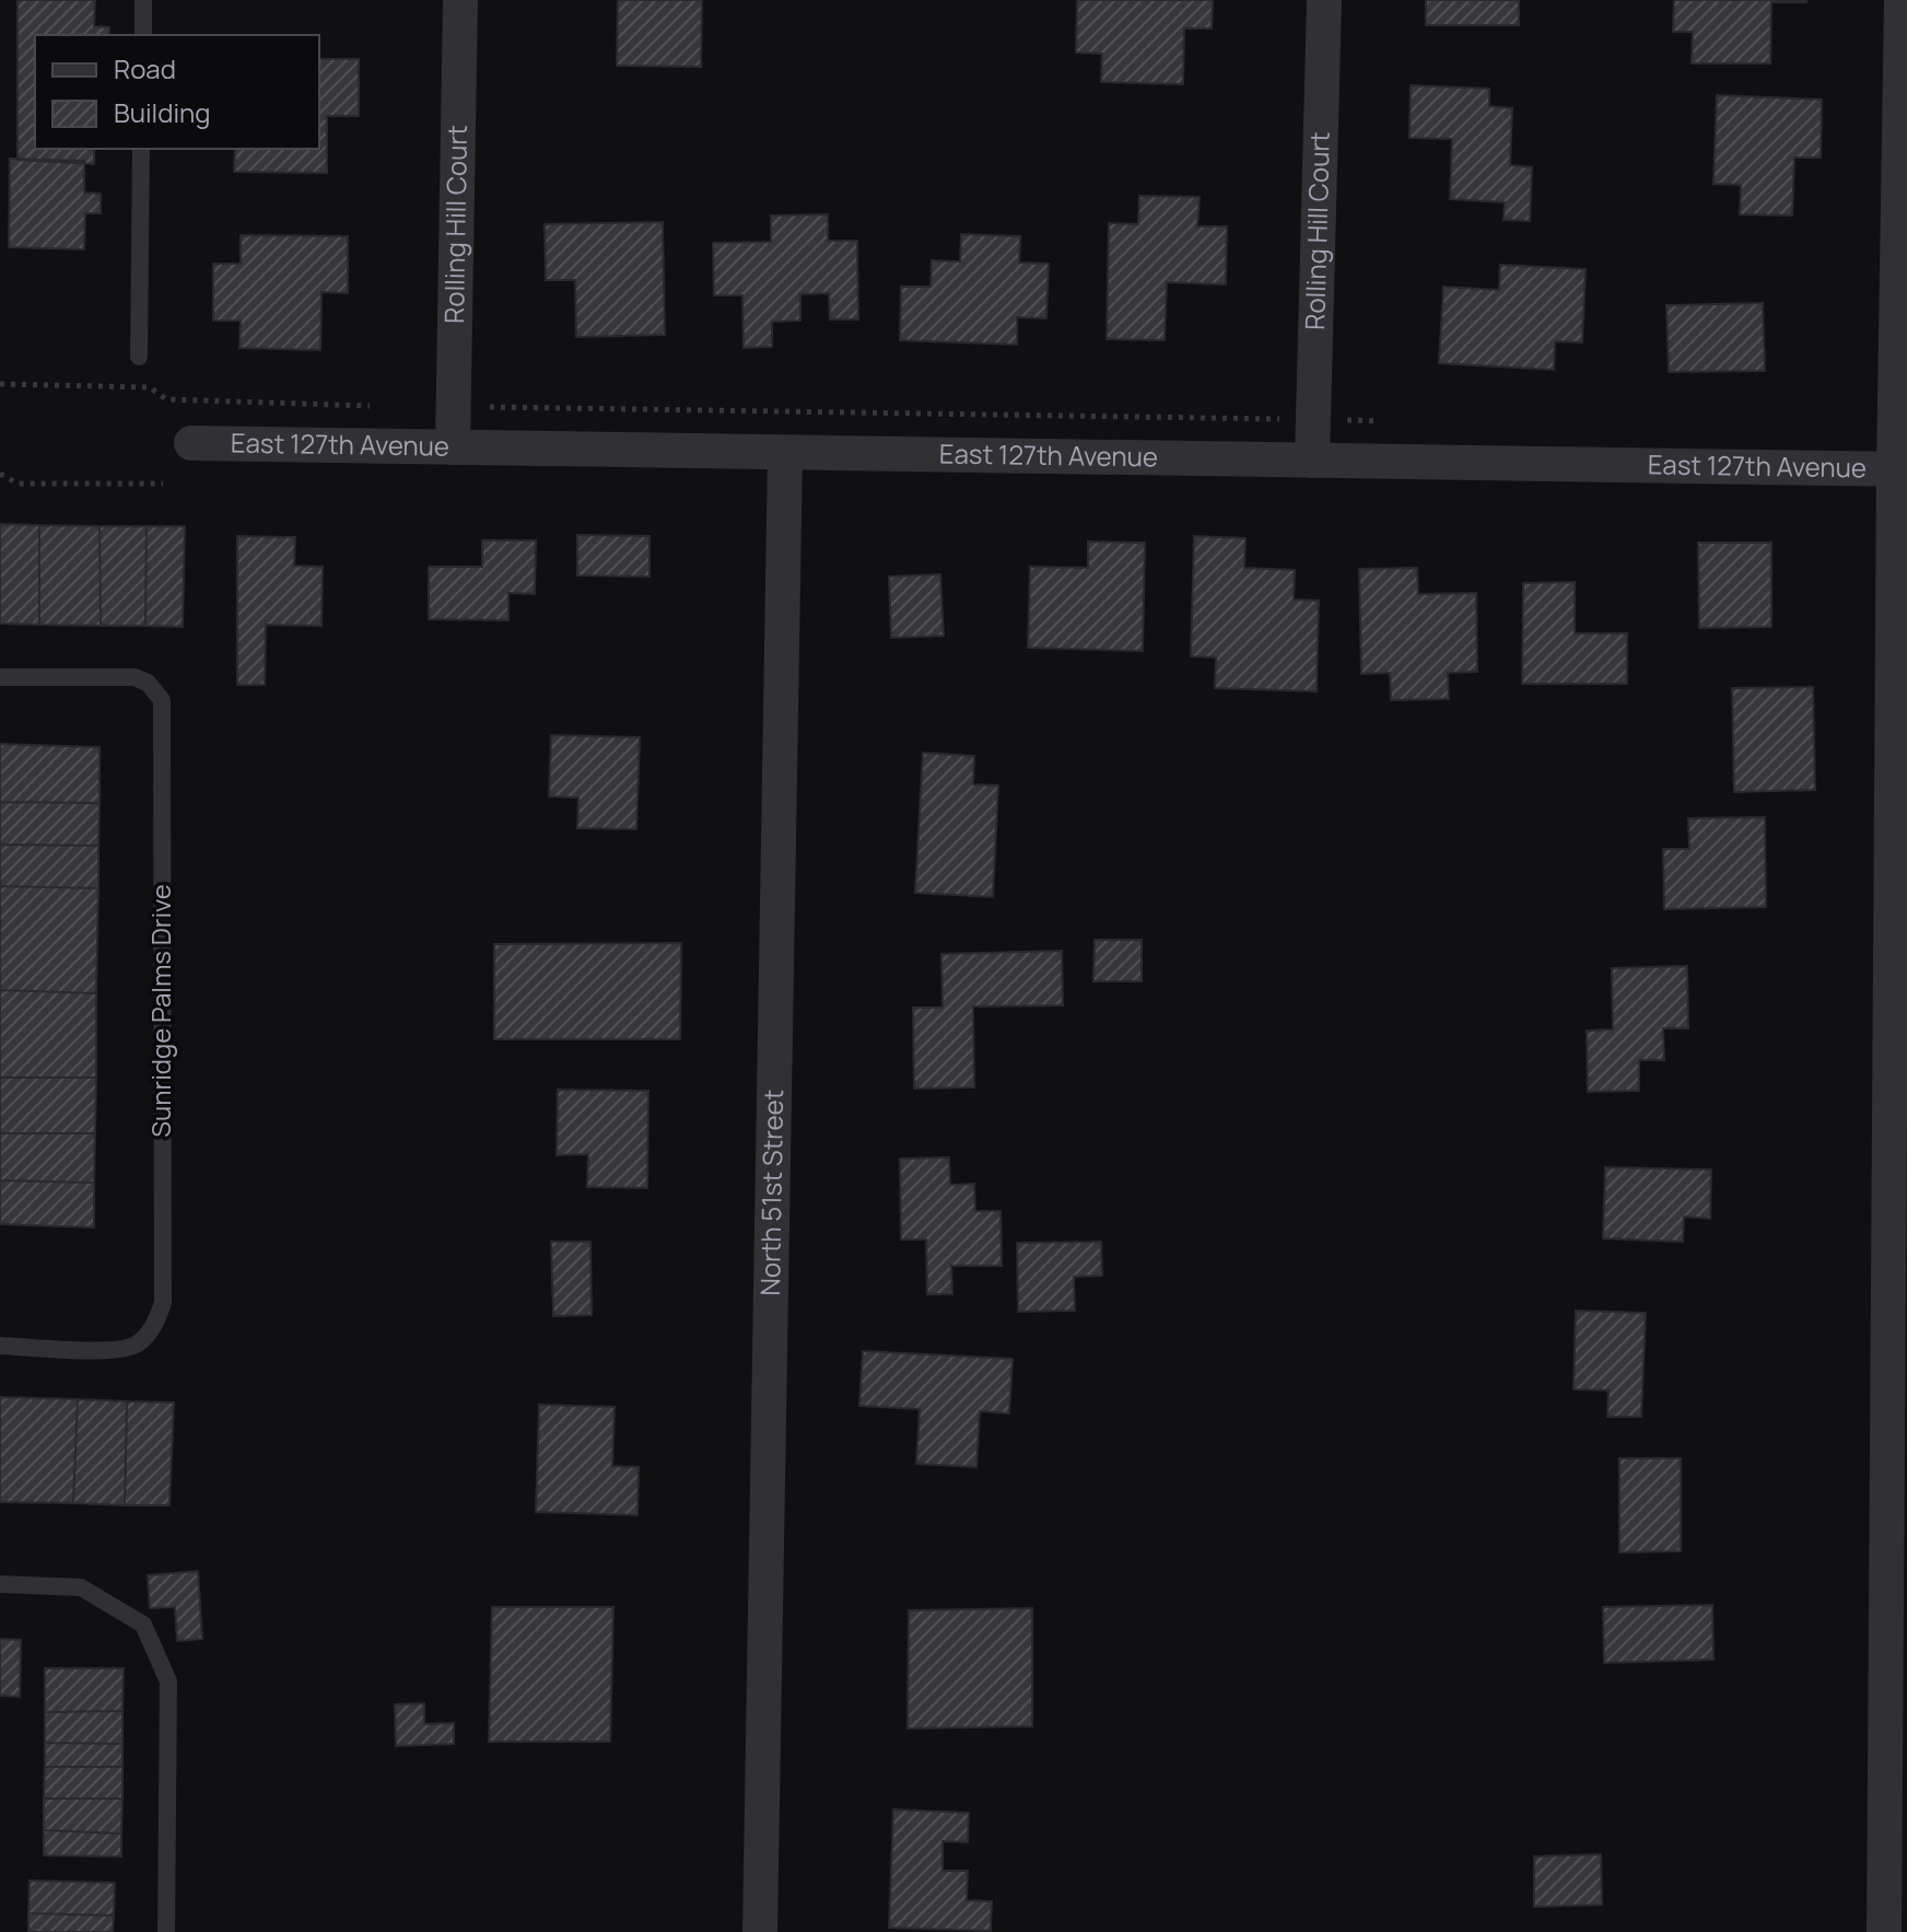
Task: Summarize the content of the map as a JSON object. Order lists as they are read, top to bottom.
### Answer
{
  "streets": {
    "street": ["Rolling Hill Court", "East 127th Avenue", "North 51st Street"],
    "lane": ["Sunridge Palms Drive"]
  },
  "crossings": [
    ["Rolling Hill Court", "East 127th Avenue"],
    ["East 127th Avenue", "North 51st Street"]
  ],
  "legend": ["Road", "Building"]
}
